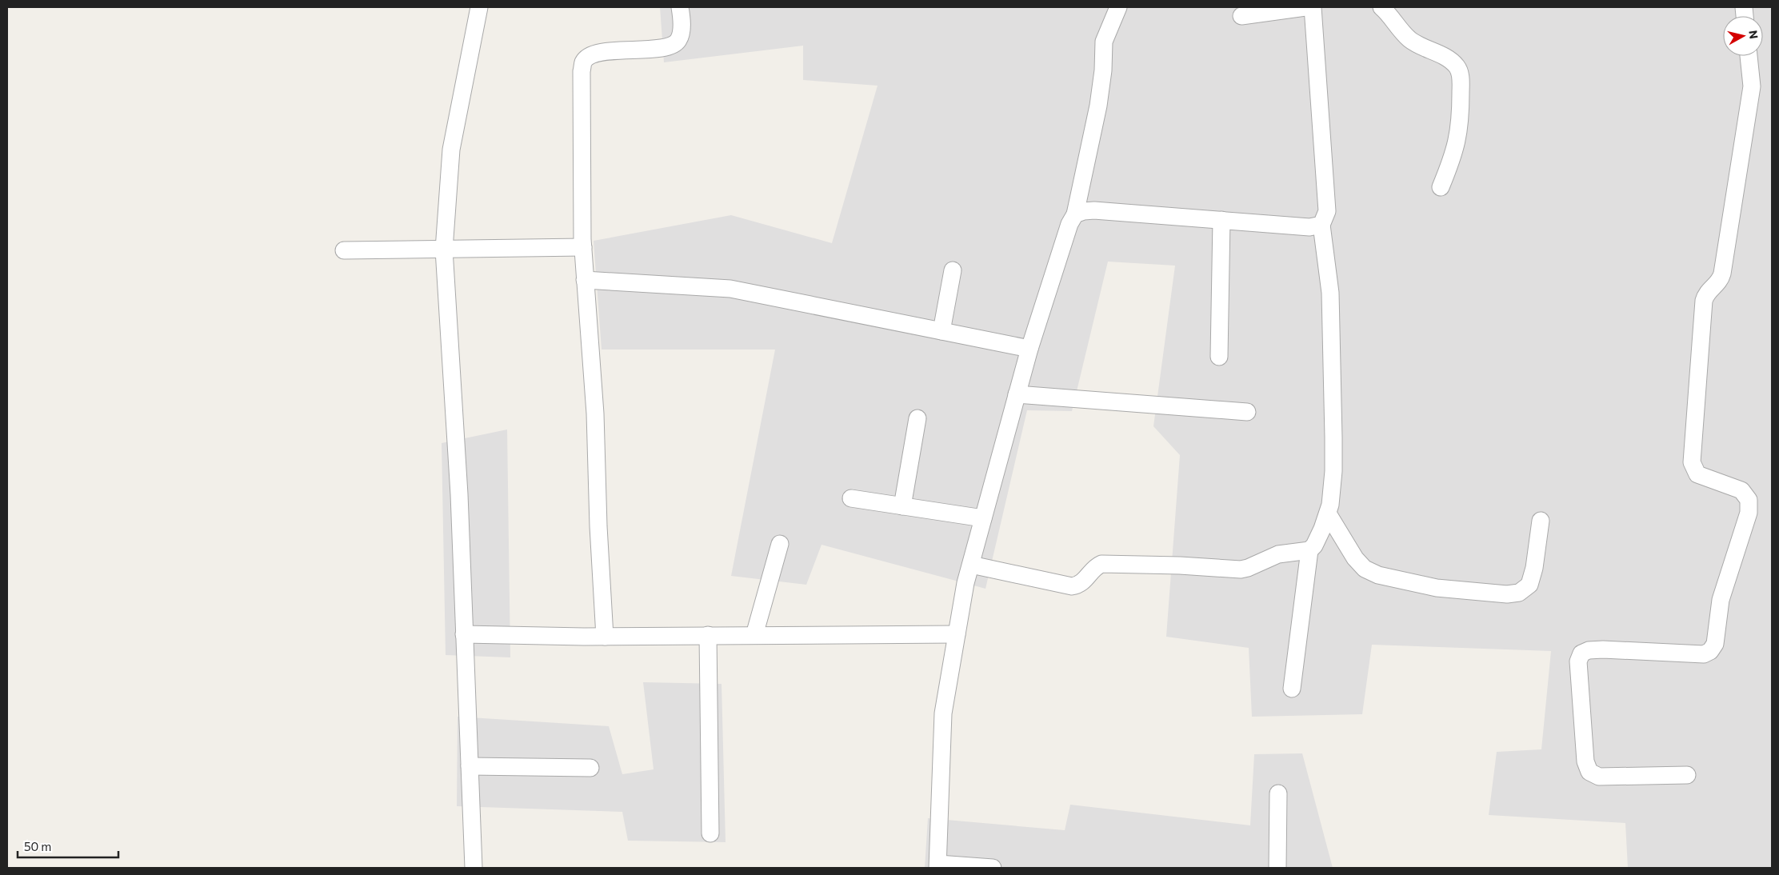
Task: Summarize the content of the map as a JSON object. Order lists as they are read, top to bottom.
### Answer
{
  "scale_bar": "50 m",
  "north": "right"
}
